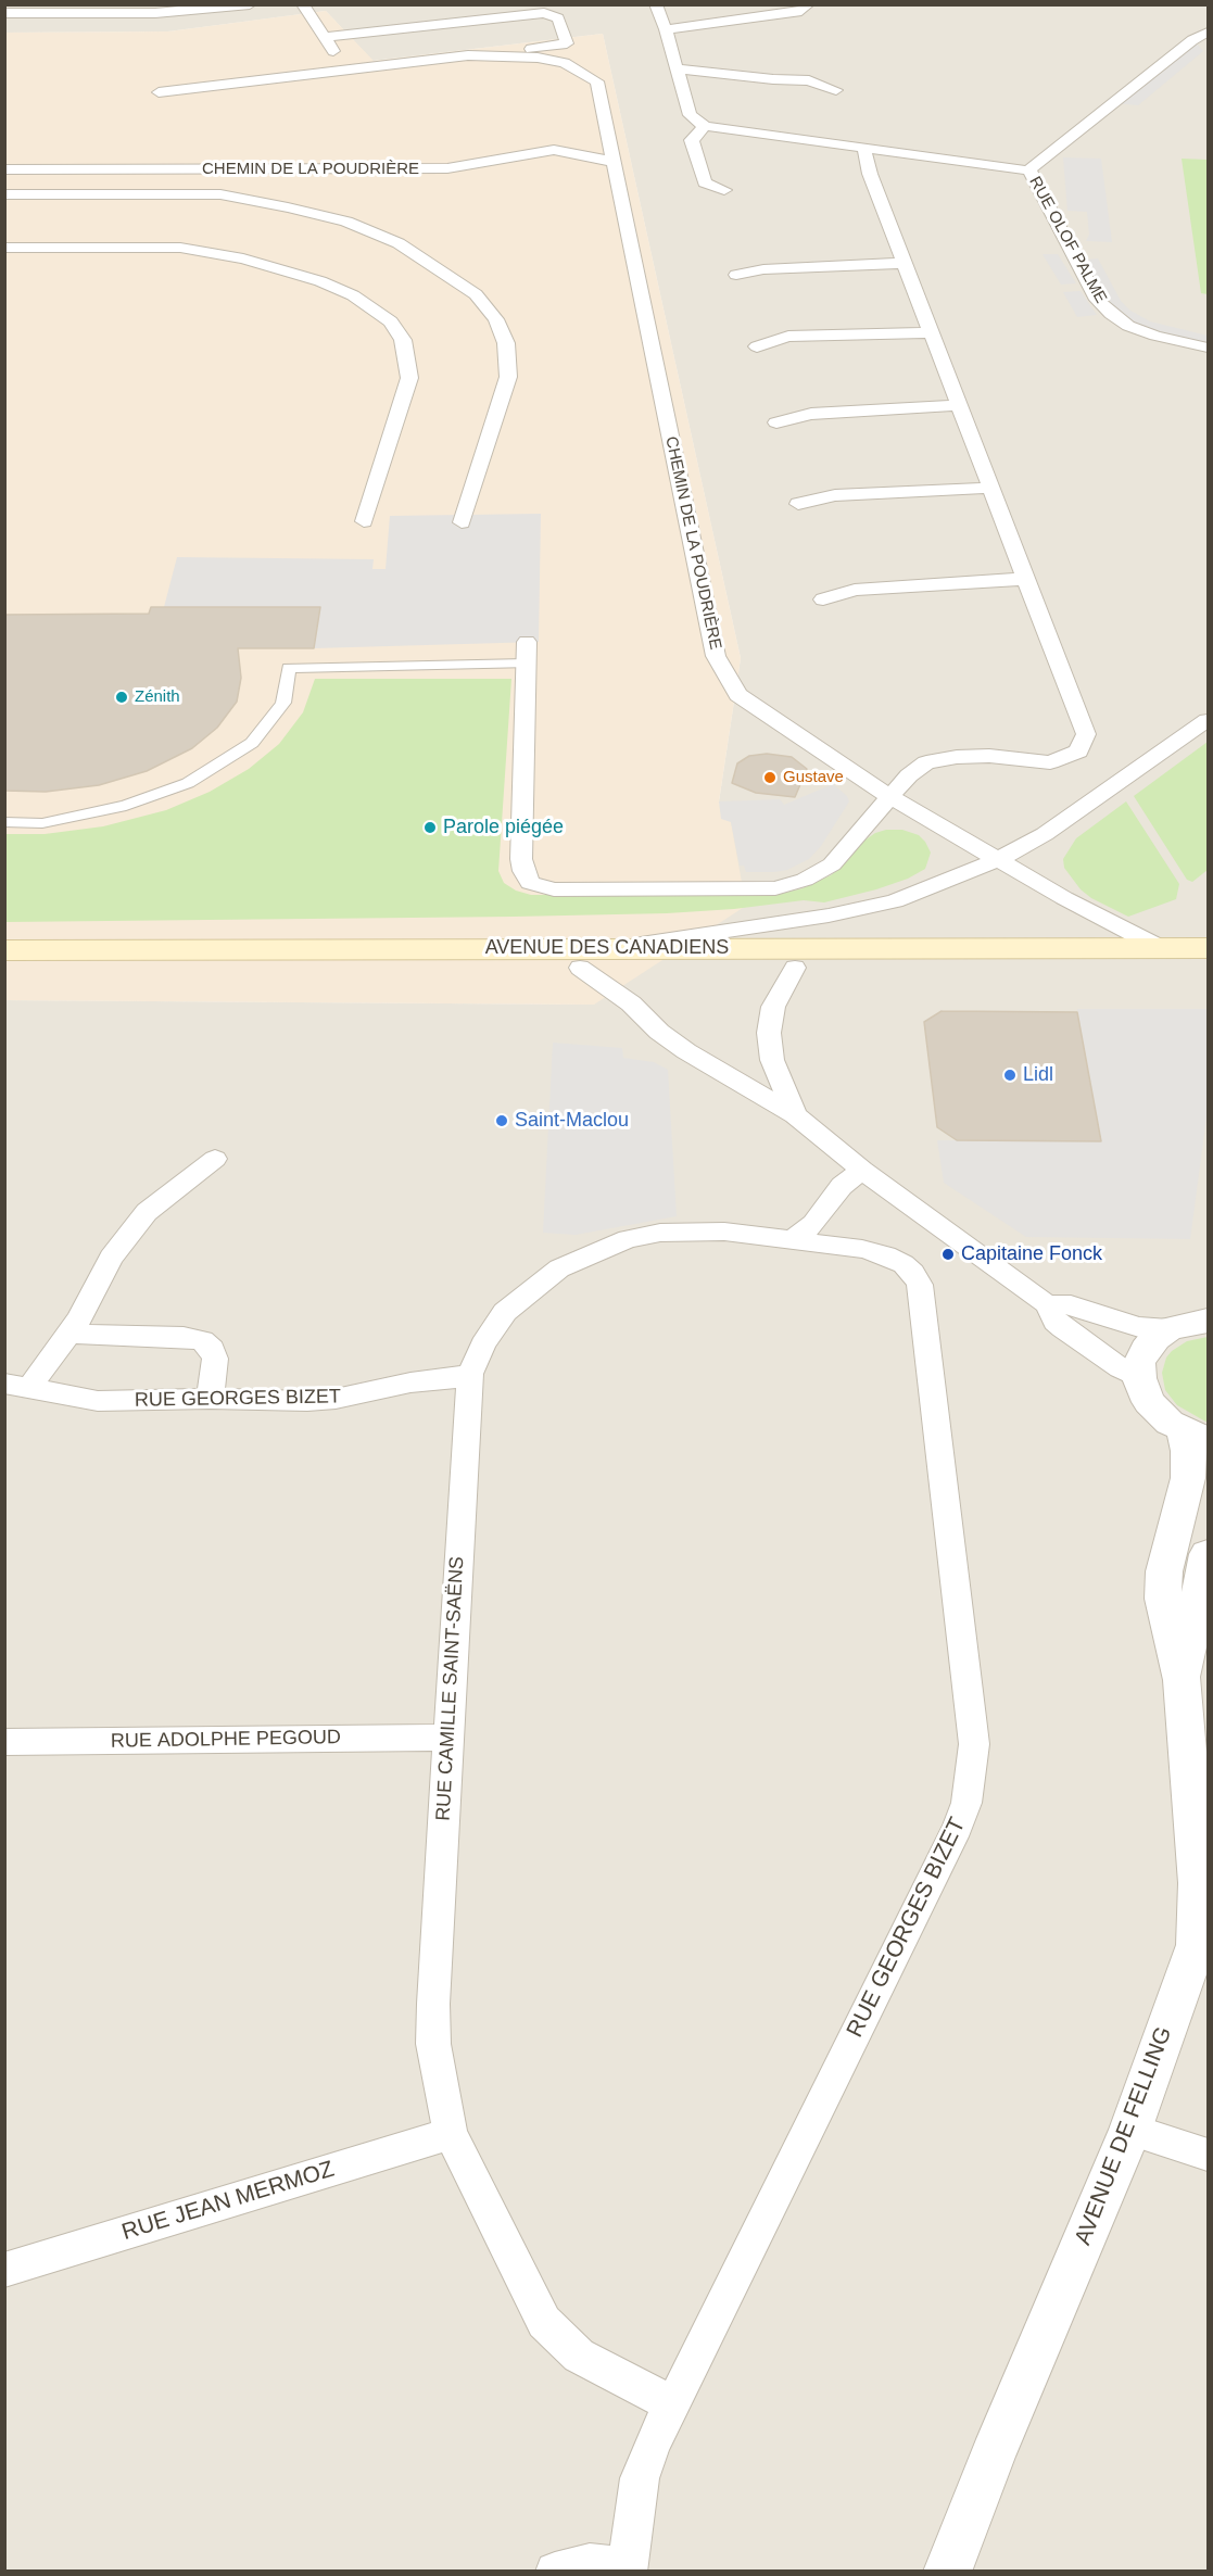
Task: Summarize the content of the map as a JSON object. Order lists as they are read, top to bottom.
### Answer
{
  "streets": {
    "main road": ["AVENUE DES CANADIENS"],
    "street": [
      "CHEMIN DE LA POUDRIÈRE",
      "RUE OLOF PALME",
      "RUE GEORGES BIZET",
      "RUE CAMILLE SAINT-SAËNS",
      "RUE ADOLPHE PEGOUD",
      "AVENUE DE FELLING",
      "RUE JEAN MERMOZ"
    ]
  },
  "crossings": [
    ["CHEMIN DE LA POUDRIÈRE", "AVENUE DES CANADIENS"],
    ["RUE GEORGES BIZET", "RUE CAMILLE SAINT-SAËNS"],
    ["RUE CAMILLE SAINT-SAËNS", "RUE ADOLPHE PEGOUD"],
    ["RUE CAMILLE SAINT-SAËNS", "RUE JEAN MERMOZ"]
  ],
  "places": [
    "Zénith",
    "Gustave",
    "Parole piégée",
    "Lidl",
    "Saint-Maclou",
    "Capitaine Fonck"
  ]
}
